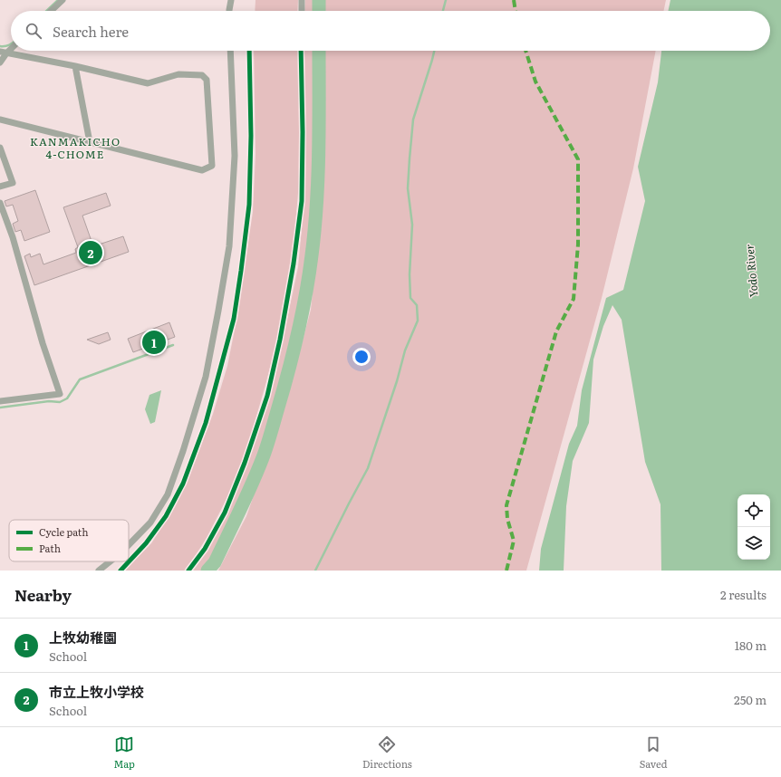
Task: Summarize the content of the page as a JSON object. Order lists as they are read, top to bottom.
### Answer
{
  "districts": ["KANMAKICHO 4-CHOME"],
  "water": ["Yodo River"],
  "legend": ["Cycle path", "Path"],
  "page": {
    "search": "Search here",
    "pins": ["2", "1"],
    "heading": ["Nearby", "2 results"],
    "list": [
      {
        "mark": "1",
        "name": "上牧幼稚園",
        "note": "School",
        "value": "180 m"
      },
      {
        "mark": "2",
        "name": "市立上牧小学校",
        "note": "School",
        "value": "250 m"
      }
    ],
    "nav": ["Map", "Directions", "Saved"]
  }
}
